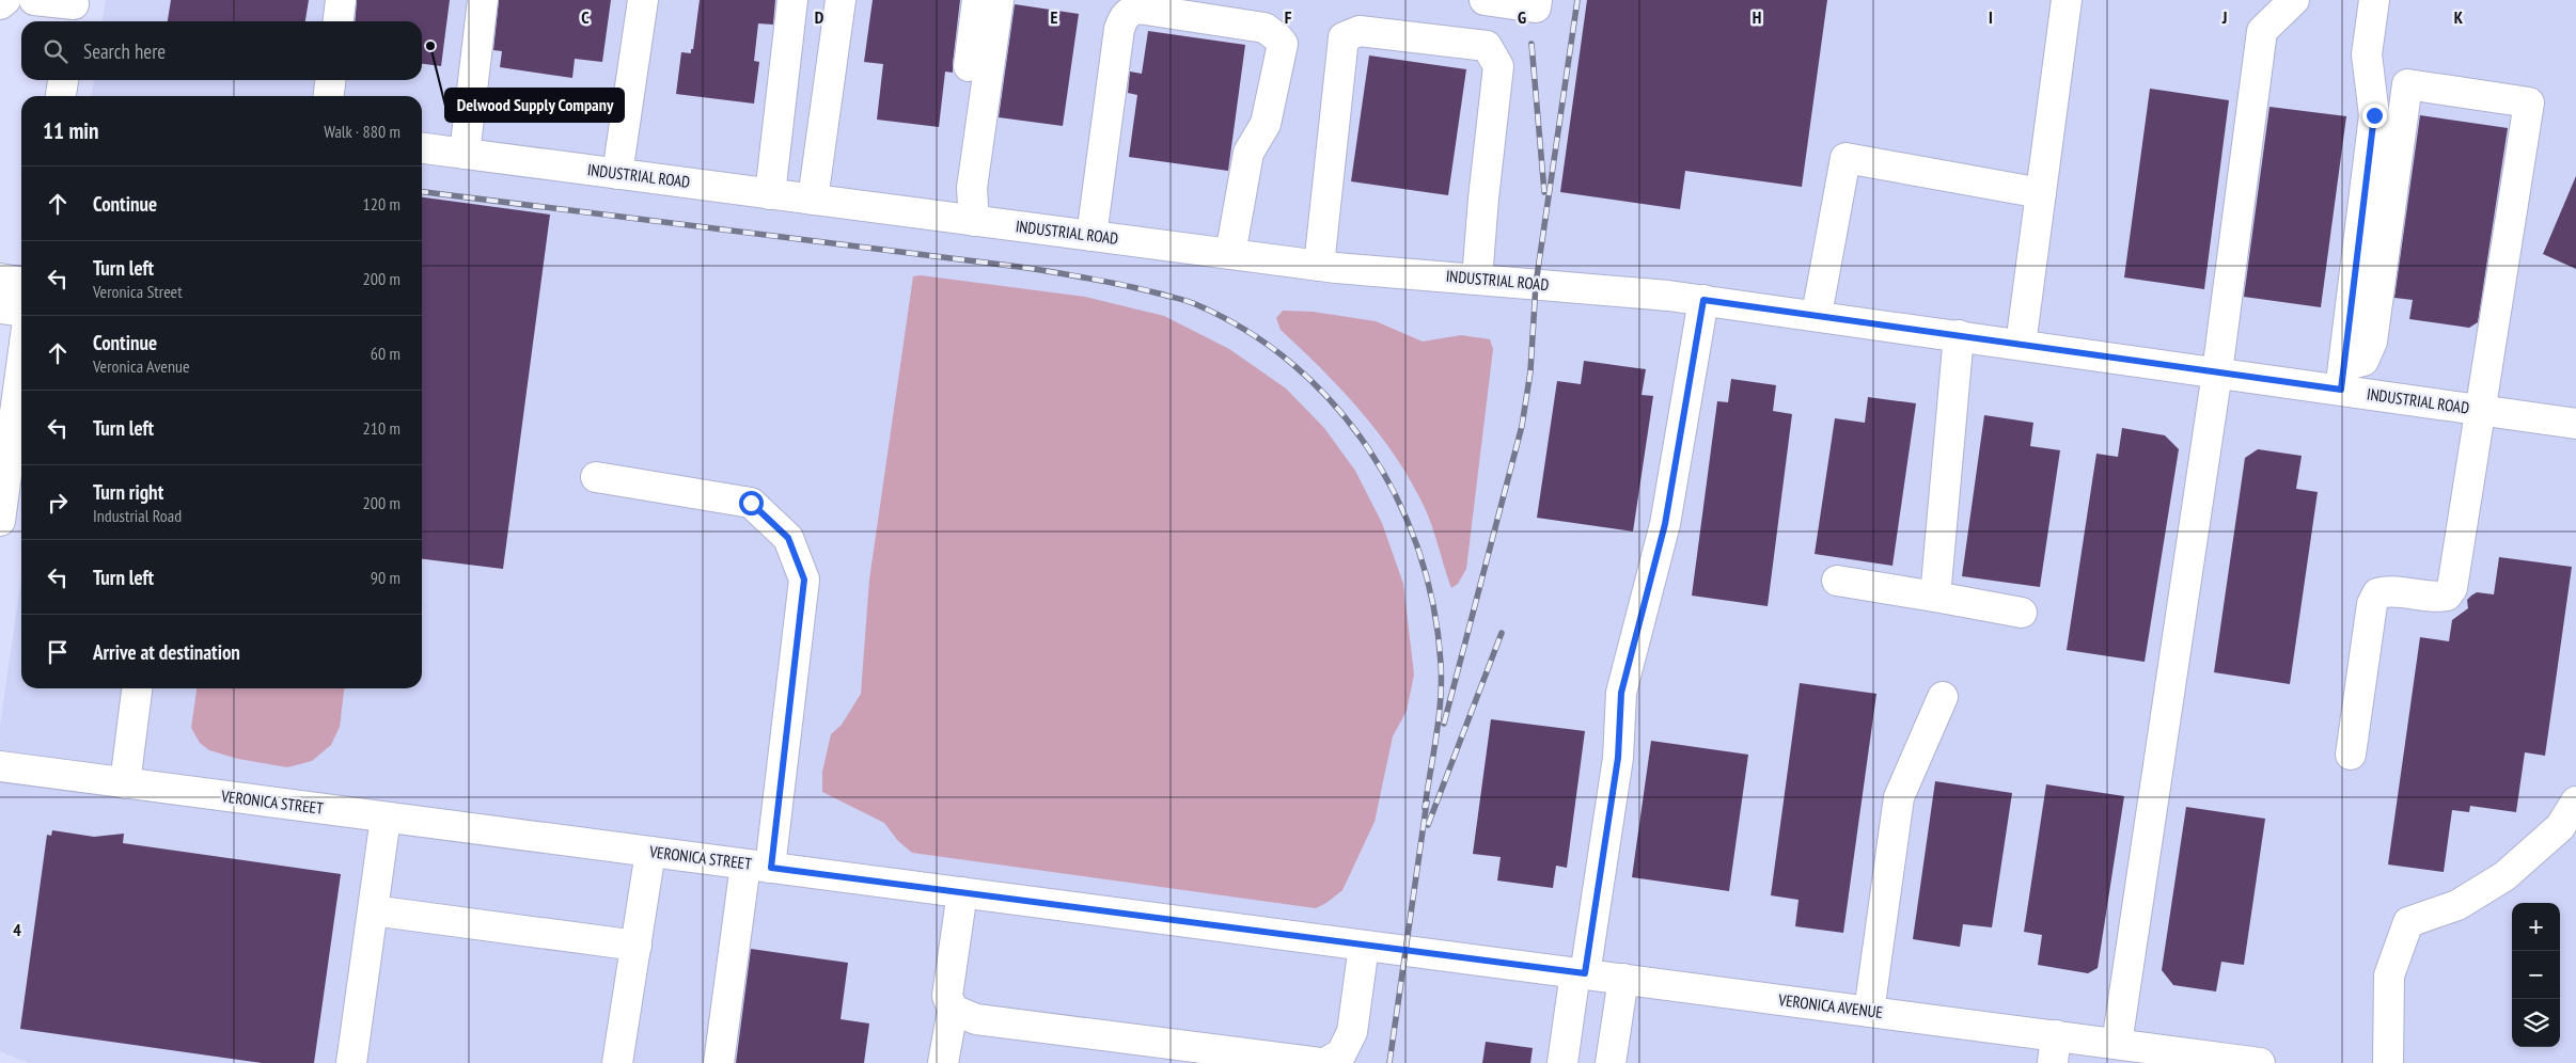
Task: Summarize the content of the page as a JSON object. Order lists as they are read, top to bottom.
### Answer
{
  "streets": {
    "street": ["INDUSTRIAL ROAD", "VERONICA STREET", "VERONICA AVENUE"]
  },
  "crossings": [
    ["VERONICA STREET", "VERONICA AVENUE"]
  ],
  "places": ["Delwood Supply Company"],
  "page": {
    "search": "Search here",
    "heading": ["11 min", "Walk · 880 m"],
    "list": [
      ["Continue", "120 m"],
      ["Turn left", "Veronica Street", "200 m"],
      ["Continue", "Veronica Avenue", "60 m"],
      ["Turn left", "210 m"],
      ["Turn right", "Industrial Road", "200 m"],
      ["Turn left", "90 m"],
      "Arrive at destination"
    ],
    "map_buttons": ["+", "−"]
  },
  "grid": {
    "columns": [
      "C",
      "D",
      "E",
      "F",
      "G",
      "H",
      "I",
      "J",
      "K"
    ],
    "rows": ["4"]
  }
}
